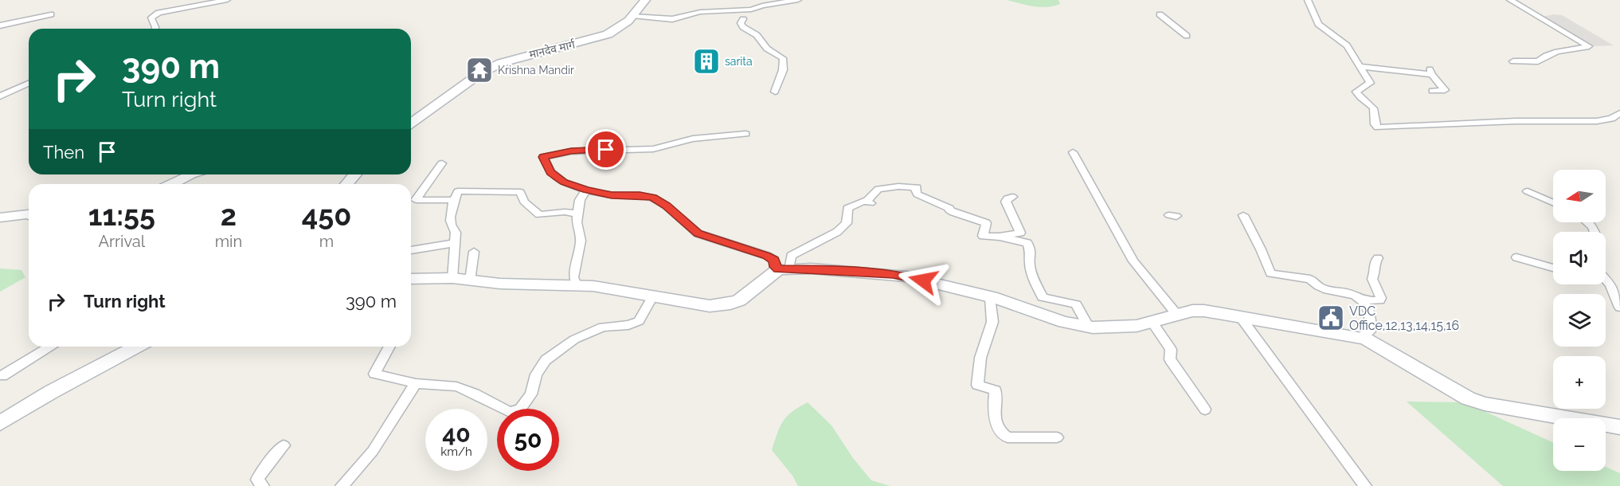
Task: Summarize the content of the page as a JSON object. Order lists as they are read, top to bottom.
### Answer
{
  "streets": {
    "main road": ["मानदेव मार्ग"]
  },
  "places": {
    "building": ["sarita"],
    "temple": ["Krishna Mandir"],
    "public building": ["VDC Office,12,13,14,15,16"]
  },
  "north": "left",
  "page": {
    "turn": ["390 m", "Turn right"],
    "then": "Then",
    "map_buttons": ["+", "−"],
    "eta": [
      "11:55",
      "Arrival",
      "2",
      "min",
      "450",
      "m"
    ],
    "list": [
      {
        "name": "Turn right",
        "value": "390 m"
      }
    ],
    "speed": "40 km/h",
    "limit": "50"
  }
}
